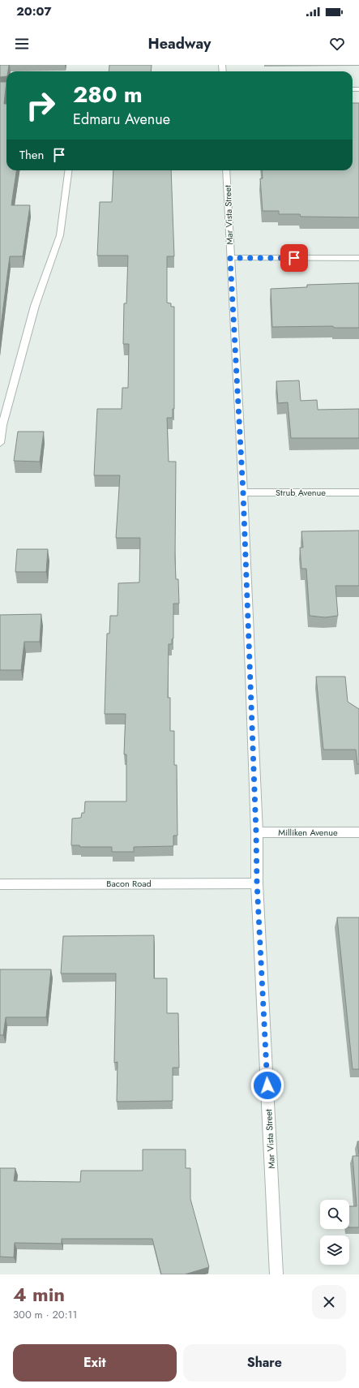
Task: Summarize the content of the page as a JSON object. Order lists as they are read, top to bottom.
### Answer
{
  "streets": {
    "street": [
      "Mar Vista Street",
      "Strub Avenue",
      "Milliken Avenue",
      "Bacon Road"
    ]
  },
  "crossings": [
    ["Mar Vista Street", "Strub Avenue"],
    ["Mar Vista Street", "Milliken Avenue"],
    ["Mar Vista Street", "Bacon Road"]
  ],
  "page": {
    "status": "20:07",
    "header": "Headway",
    "turn": ["280 m", "Edmaru Avenue"],
    "then": "Then",
    "heading": ["4 min", "300 m · 20:11"],
    "buttons": ["Exit", "Share"]
  }
}
